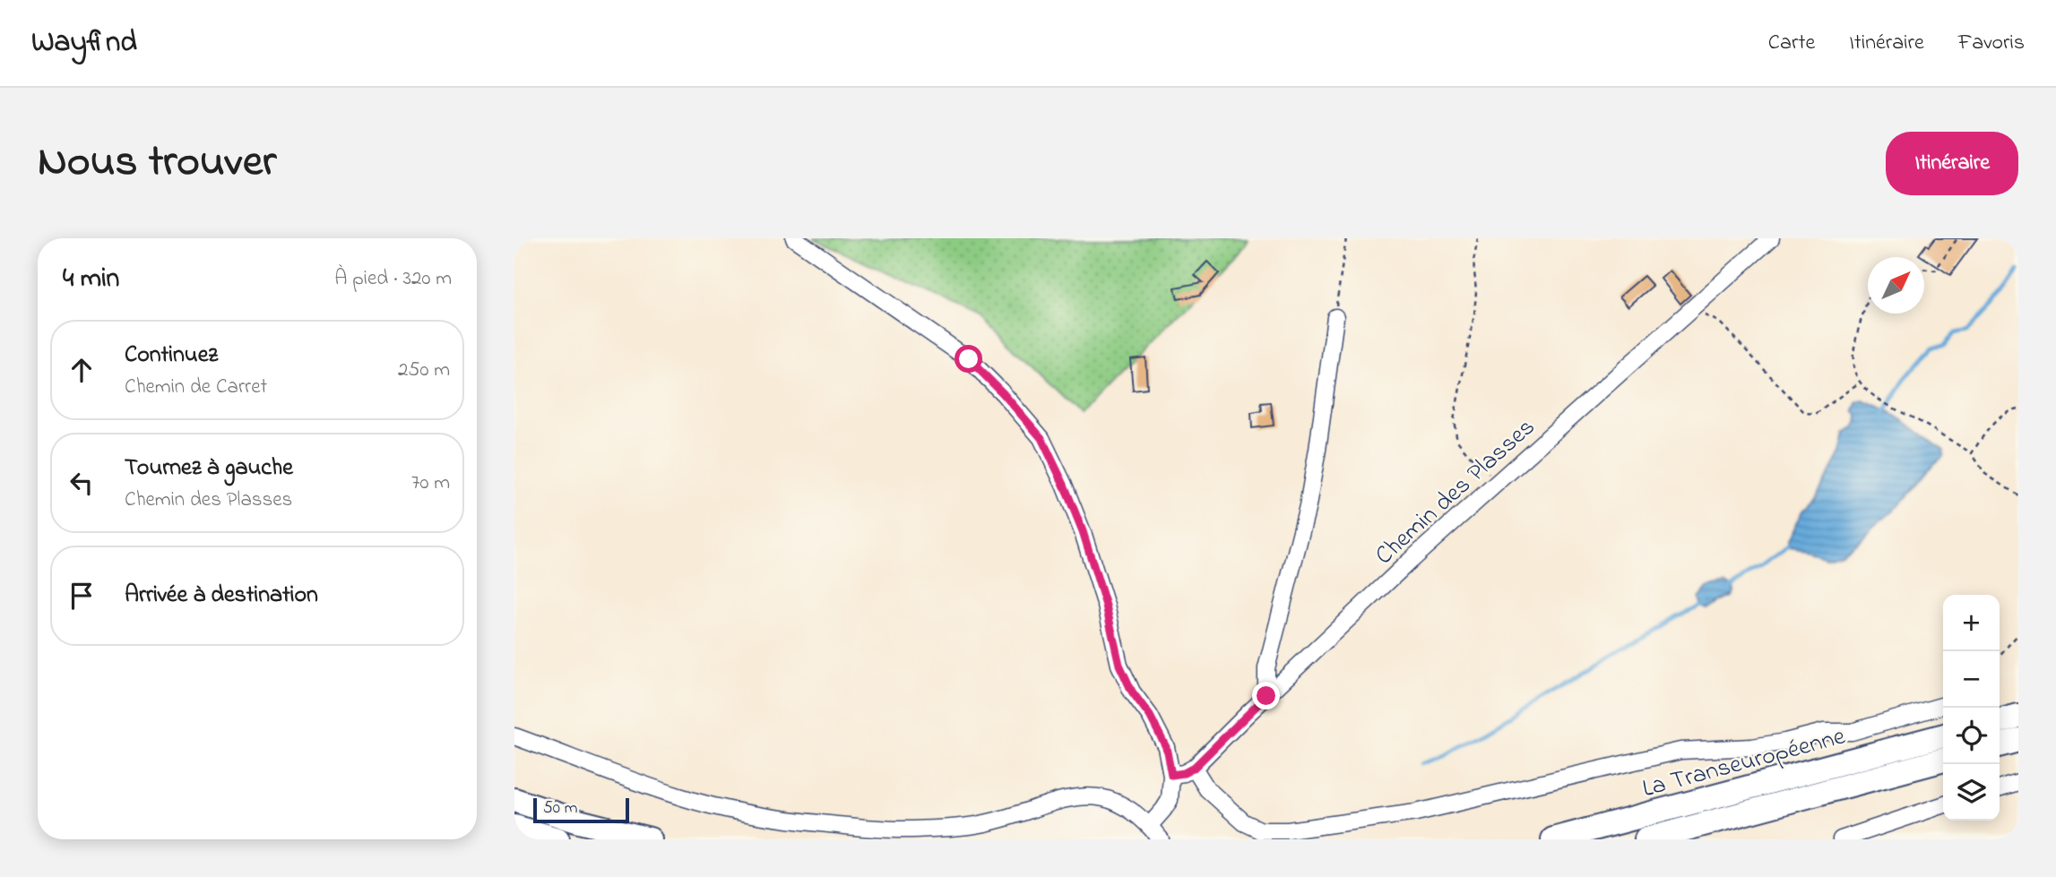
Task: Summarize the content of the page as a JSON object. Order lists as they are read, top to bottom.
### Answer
{
  "streets": {
    "highway": ["La Transeuropéenne"],
    "street": ["Chemin des Plasses"]
  },
  "scale_bar": "50 m",
  "north": "top right",
  "page": {
    "header": "Wayfind",
    "nav": ["Carte", "Itinéraire", "Favoris"],
    "title": "Nous trouver",
    "buttons": "Itinéraire",
    "heading": ["4 min", "À pied · 320 m"],
    "list": [
      ["Continuez", "Chemin de Carret", "250 m"],
      ["Tournez à gauche", "Chemin des Plasses", "70 m"],
      "Arrivée à destination"
    ],
    "map_buttons": ["+", "−"],
    "scale": "50 m"
  }
}
